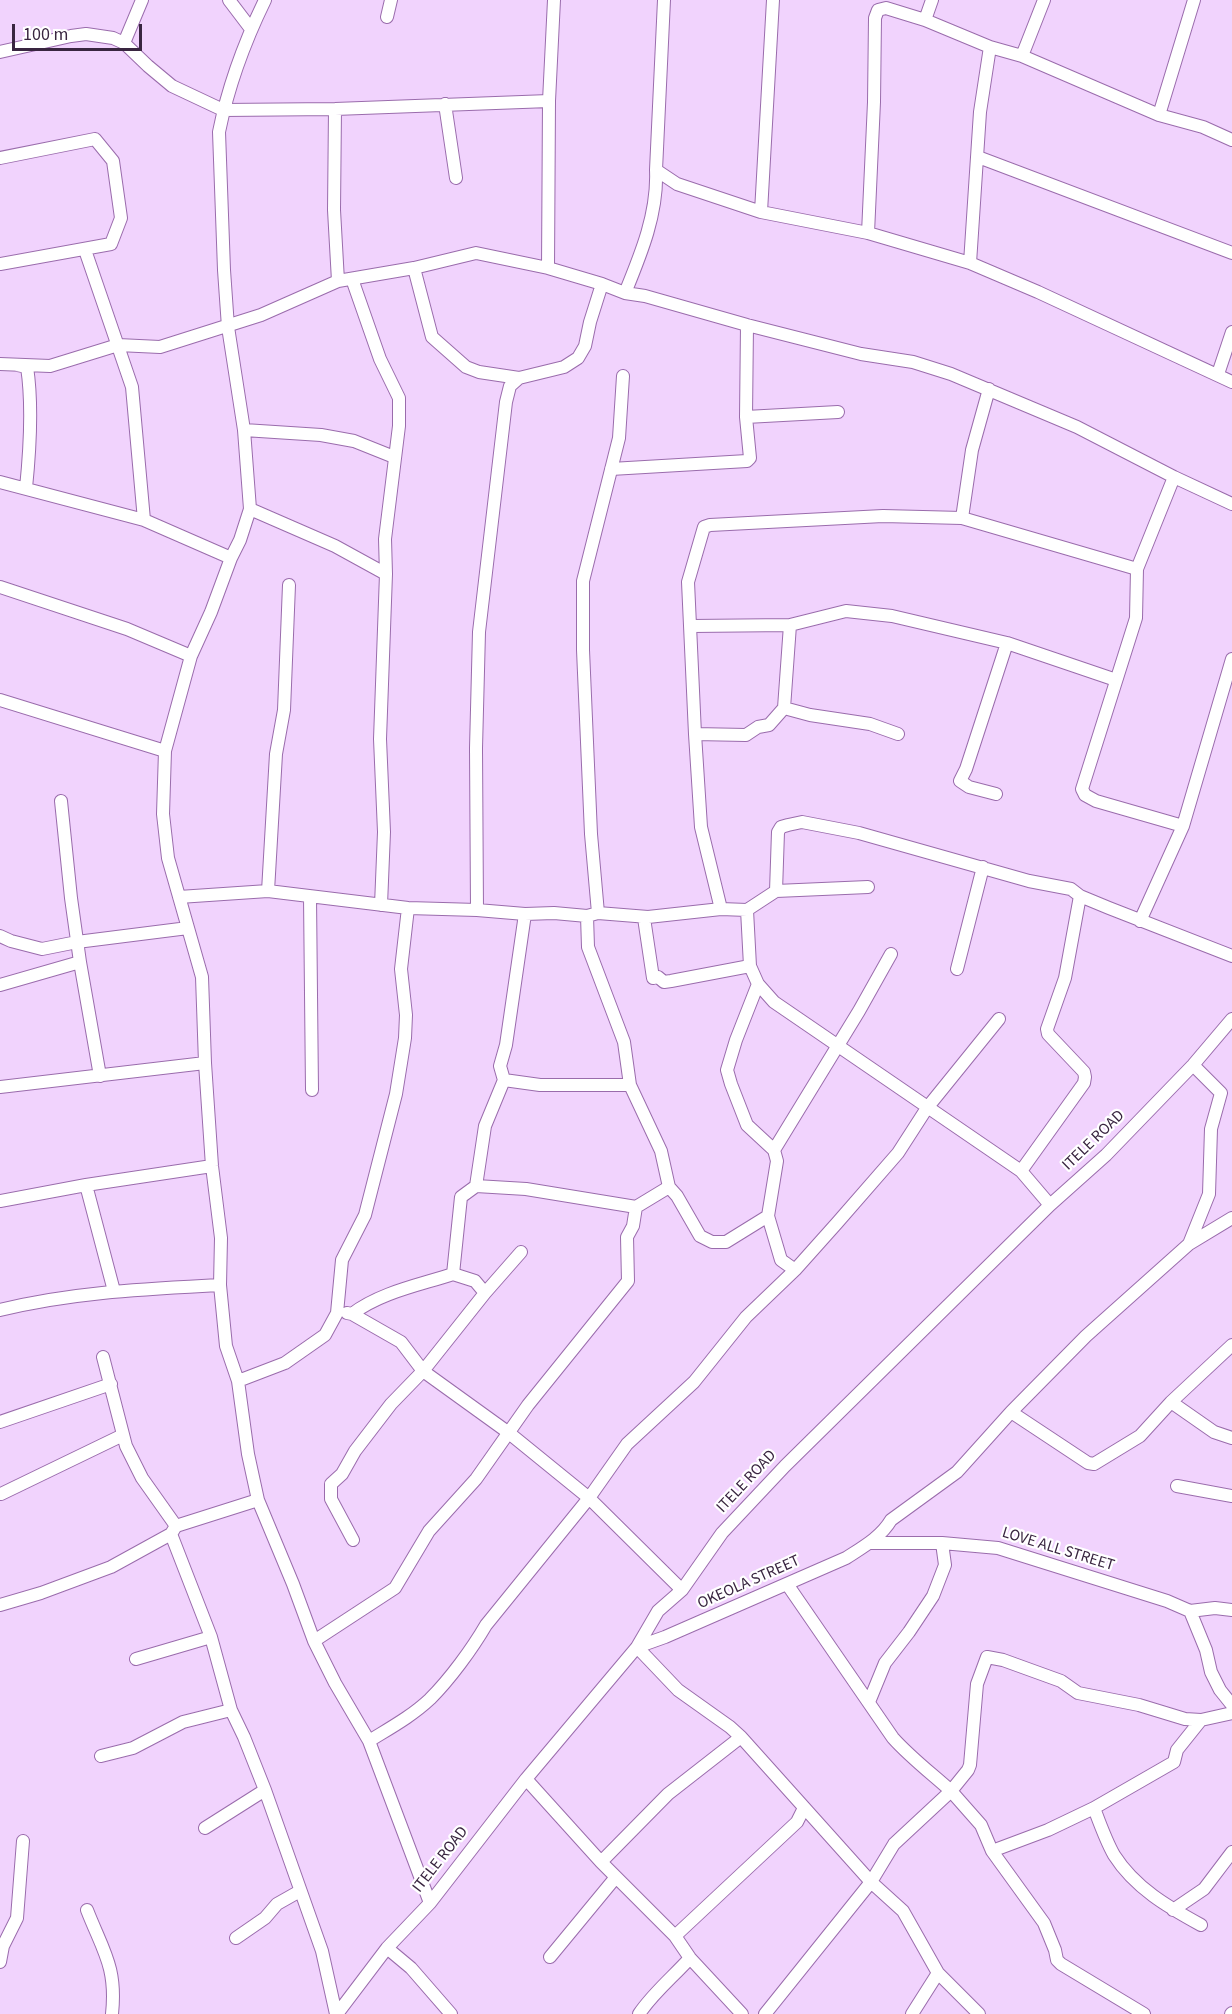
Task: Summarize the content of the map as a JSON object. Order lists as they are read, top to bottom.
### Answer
{
  "streets": {
    "street": ["ITELE ROAD", "LOVE ALL STREET", "OKEOLA STREET"]
  },
  "crossings": [
    ["ITELE ROAD", "OKEOLA STREET"],
    ["LOVE ALL STREET", "OKEOLA STREET"]
  ],
  "scale_bar": "100 m"
}
